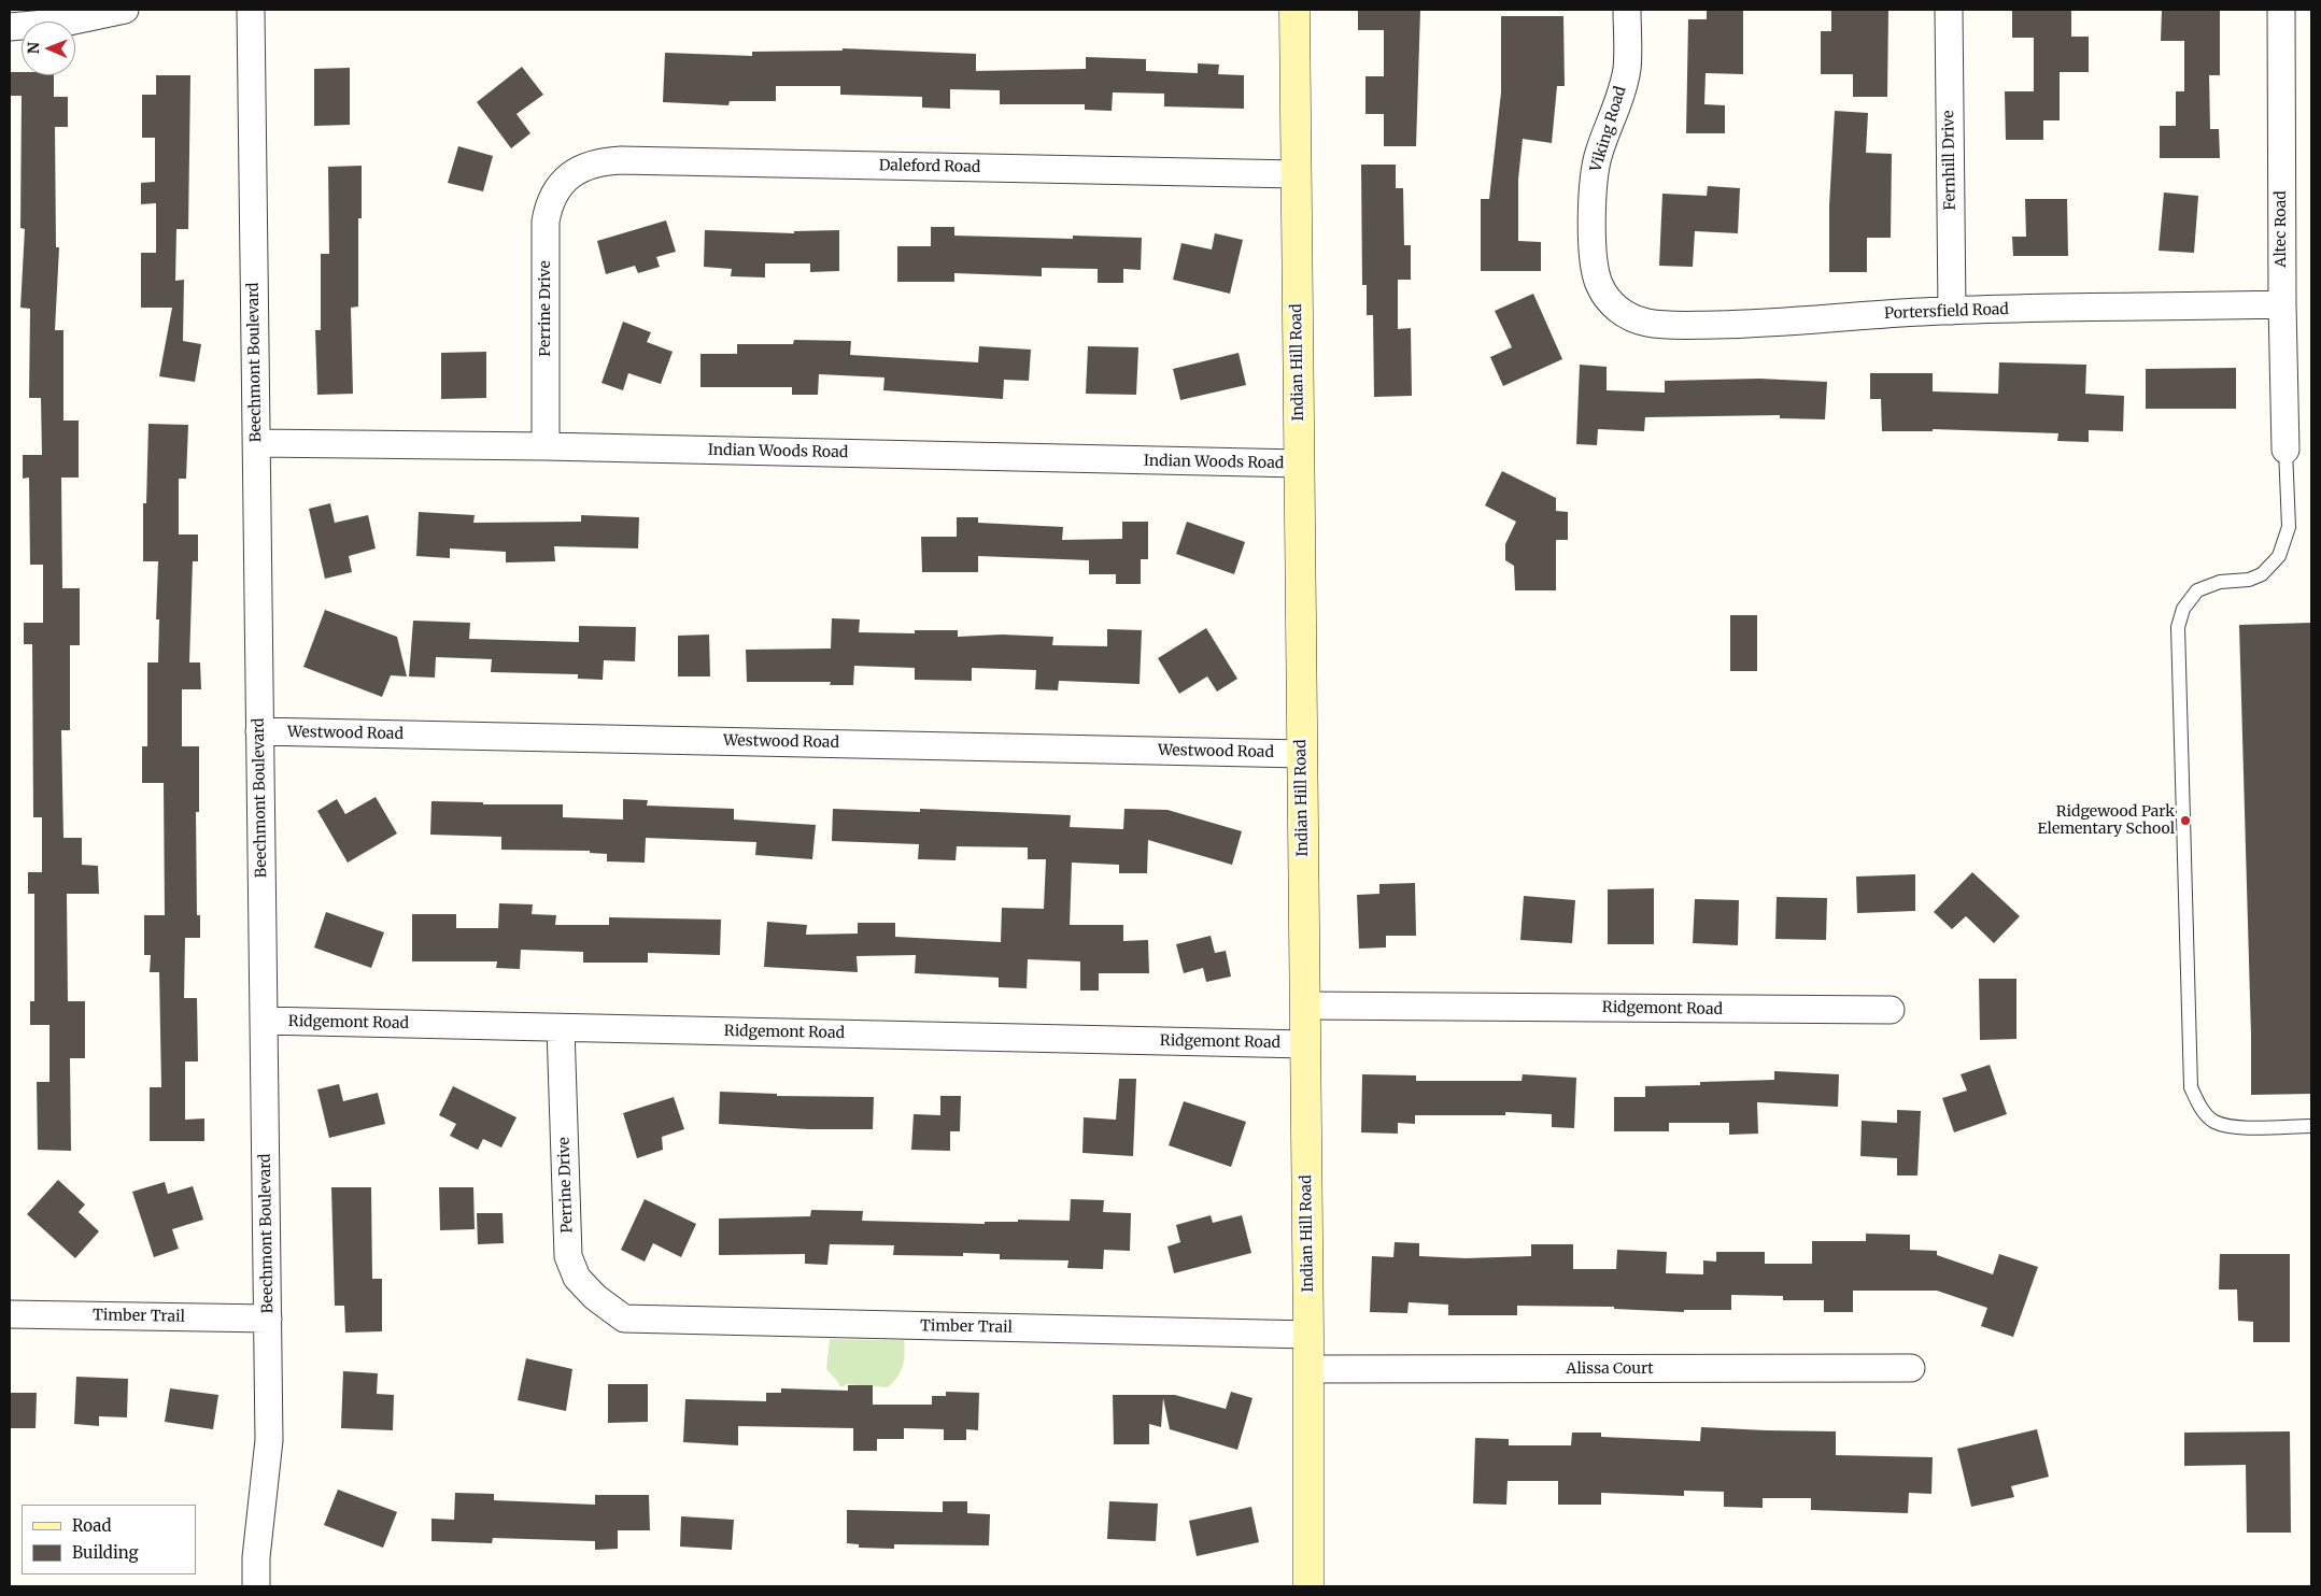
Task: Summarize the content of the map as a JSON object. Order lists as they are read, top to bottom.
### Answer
{
  "streets": {
    "street": [
      "Viking Road",
      "Fernhill Drive",
      "Daleford Road",
      "Altec Road",
      "Perrine Drive",
      "Portersfield Road",
      "Beechmont Boulevard",
      "Indian Hill Road",
      "Indian Woods Road",
      "Westwood Road",
      "Ridgemont Road",
      "Timber Trail",
      "Alissa Court"
    ]
  },
  "crossings": [
    ["Viking Road", "Portersfield Road"],
    ["Fernhill Drive", "Portersfield Road"],
    ["Daleford Road", "Perrine Drive"],
    ["Daleford Road", "Indian Hill Road"],
    ["Altec Road", "Portersfield Road"],
    ["Perrine Drive", "Indian Woods Road"],
    ["Perrine Drive", "Ridgemont Road"],
    ["Perrine Drive", "Timber Trail"],
    ["Beechmont Boulevard", "Indian Woods Road"],
    ["Beechmont Boulevard", "Westwood Road"],
    ["Beechmont Boulevard", "Ridgemont Road"],
    ["Beechmont Boulevard", "Timber Trail"],
    ["Indian Hill Road", "Indian Woods Road"],
    ["Indian Hill Road", "Westwood Road"],
    ["Indian Hill Road", "Ridgemont Road"],
    ["Indian Hill Road", "Timber Trail"],
    ["Indian Hill Road", "Alissa Court"]
  ],
  "places": ["Ridgewood Park Elementary School"],
  "legend": ["Road", "Building"],
  "north": "left"
}
